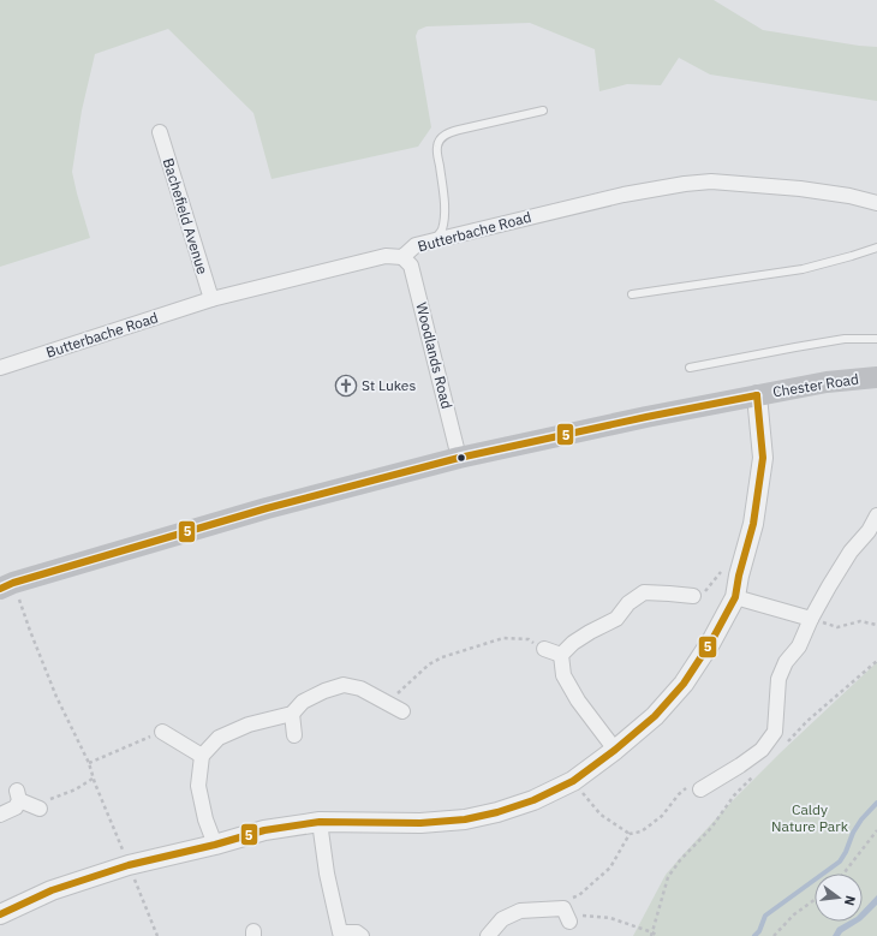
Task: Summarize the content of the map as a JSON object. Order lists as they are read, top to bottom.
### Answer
{
  "streets": {
    "main road": ["Chester Road"],
    "street": ["Bachefield Avenue", "Butterbache Road", "Woodlands Road"]
  },
  "crossings": [
    ["Bachefield Avenue", "Butterbache Road"],
    ["Butterbache Road", "Woodlands Road"],
    ["Woodlands Road", "Chester Road"]
  ],
  "parks": ["Caldy Nature Park"],
  "places": {
    "church": ["St Lukes"]
  },
  "lines": ["transit line 5"],
  "north": "right"
}
